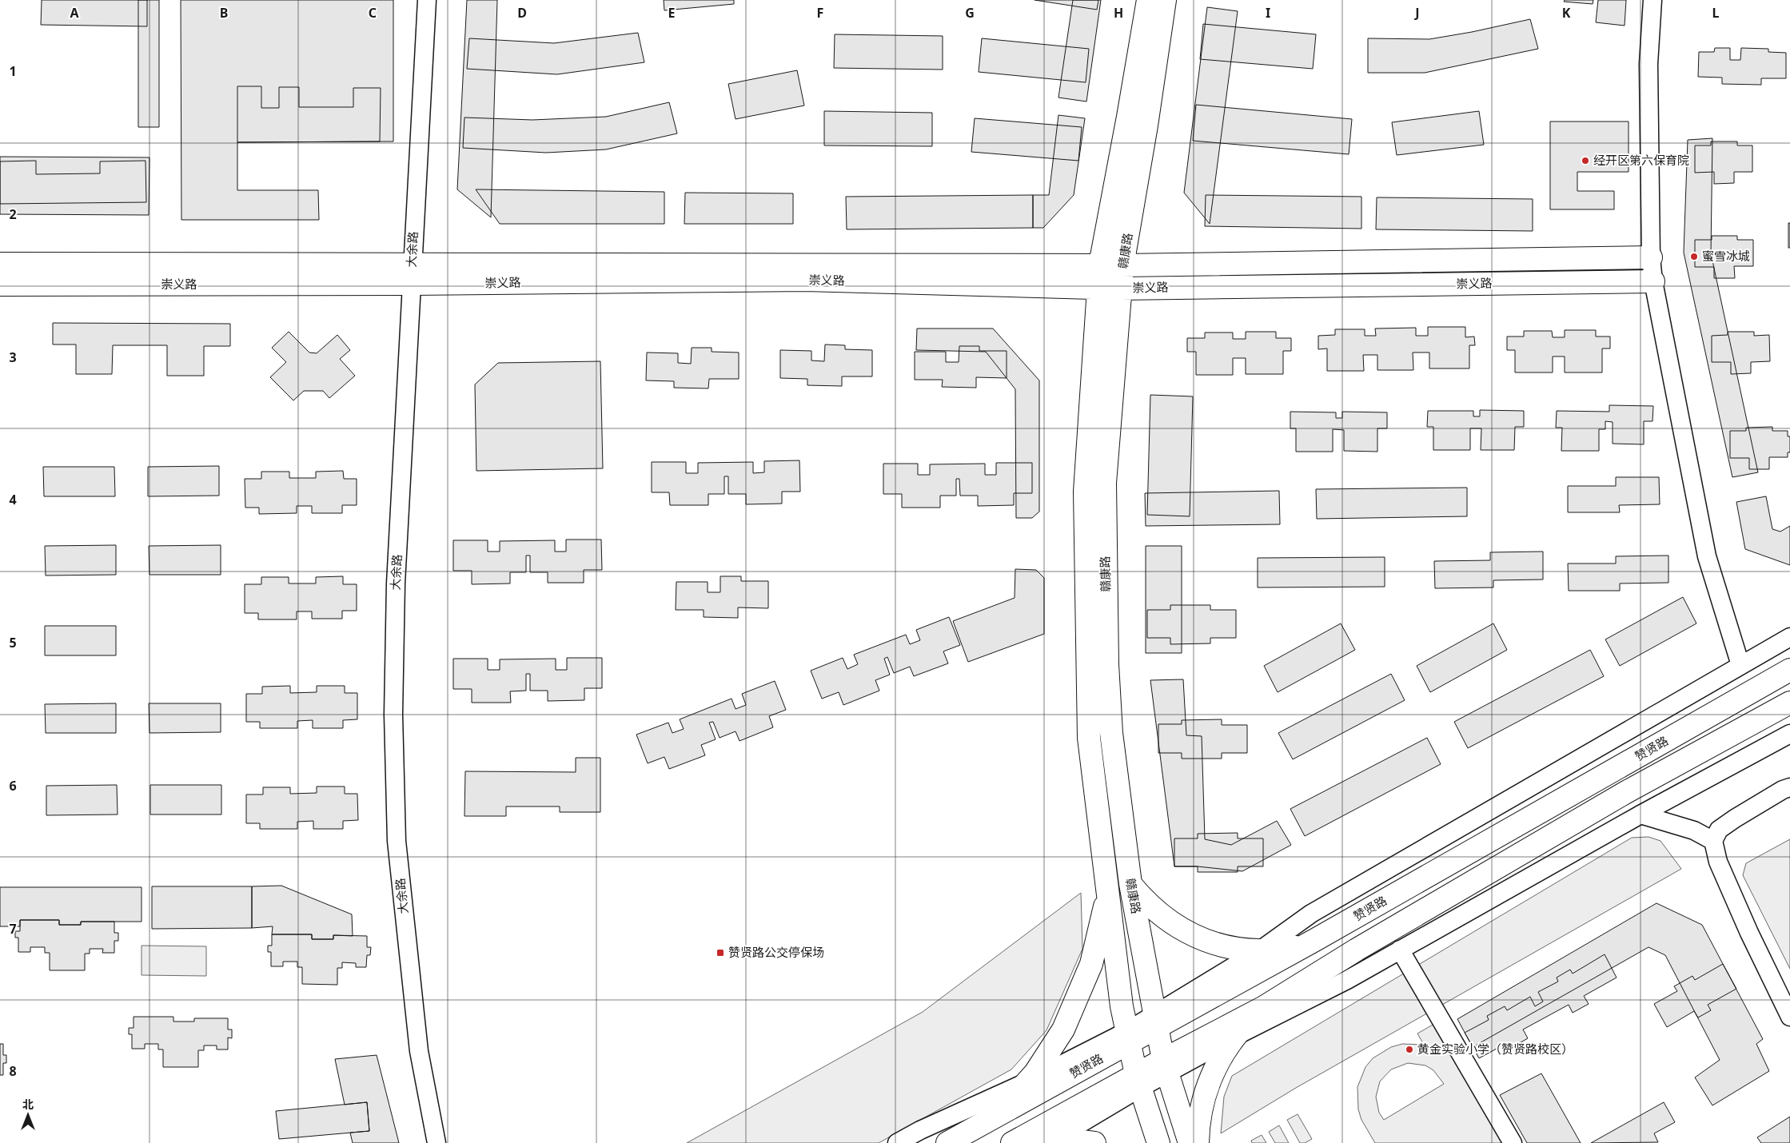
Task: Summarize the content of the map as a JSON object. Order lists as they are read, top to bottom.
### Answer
{
  "streets": {
    "main road": ["赣康路", "崇义路", "赞贤路"],
    "street": ["大余路"]
  },
  "crossings": [
    ["大余路", "崇义路"],
    ["赣康路", "崇义路"],
    ["赣康路", "赞贤路"]
  ],
  "places": {
    "other": ["经开区第六保育院", "蜜雪冰城", "黄金实验小学（赞贤路校区）"],
    "transit": ["赞贤路公交停保场"]
  },
  "north": "top",
  "grid": {
    "columns": [
      "A",
      "B",
      "C",
      "D",
      "E",
      "F",
      "G",
      "H",
      "I",
      "J",
      "K",
      "L"
    ],
    "rows": [
      "1",
      "2",
      "3",
      "4",
      "5",
      "6",
      "7",
      "8"
    ]
  }
}
